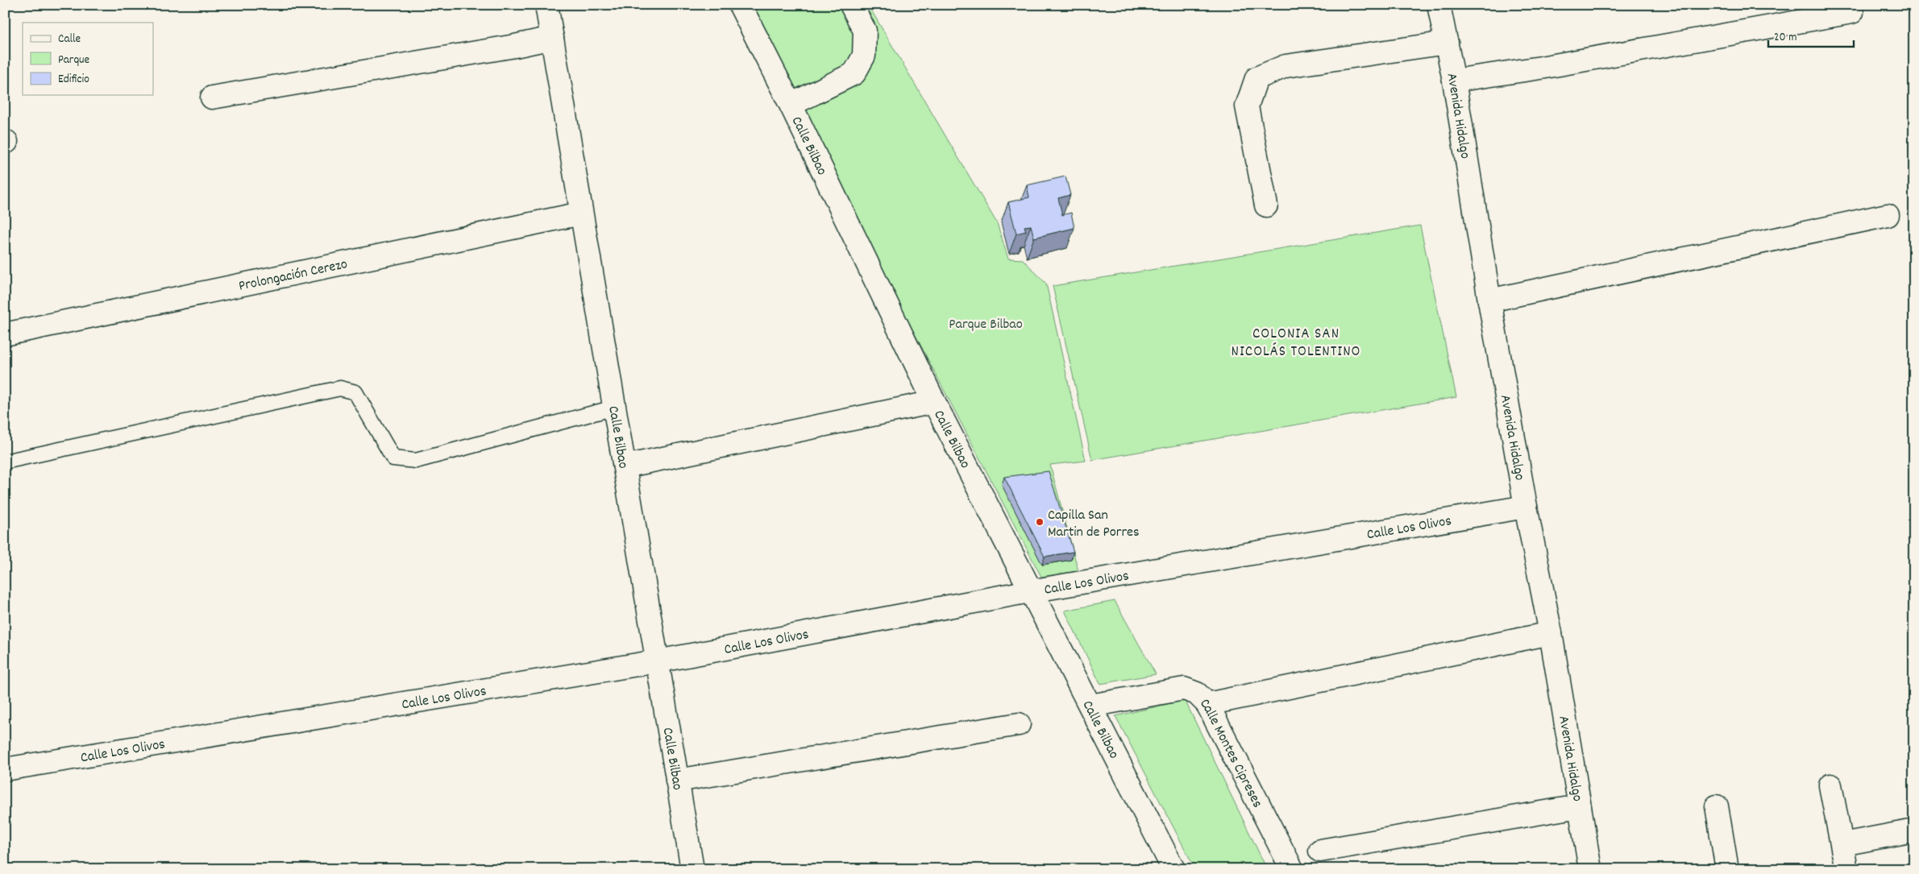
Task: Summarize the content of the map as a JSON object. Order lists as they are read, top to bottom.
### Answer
{
  "streets": {
    "street": [
      "Avenida Hidalgo",
      "Calle Bilbao",
      "Prolongación Cerezo",
      "Calle Los Olivos",
      "Calle Montes Cipreses"
    ]
  },
  "crossings": [
    ["Avenida Hidalgo", "Calle Los Olivos"],
    ["Calle Bilbao", "Prolongación Cerezo"],
    ["Calle Bilbao", "Calle Los Olivos"],
    ["Calle Bilbao", "Calle Montes Cipreses"]
  ],
  "districts": ["COLONIA SAN NICOLÁS TOLENTINO"],
  "parks": ["Parque Bilbao"],
  "places": ["Capilla San Martin de Porres"],
  "legend": ["Calle", "Parque", "Edificio"],
  "scale_bar": "20 m"
}
